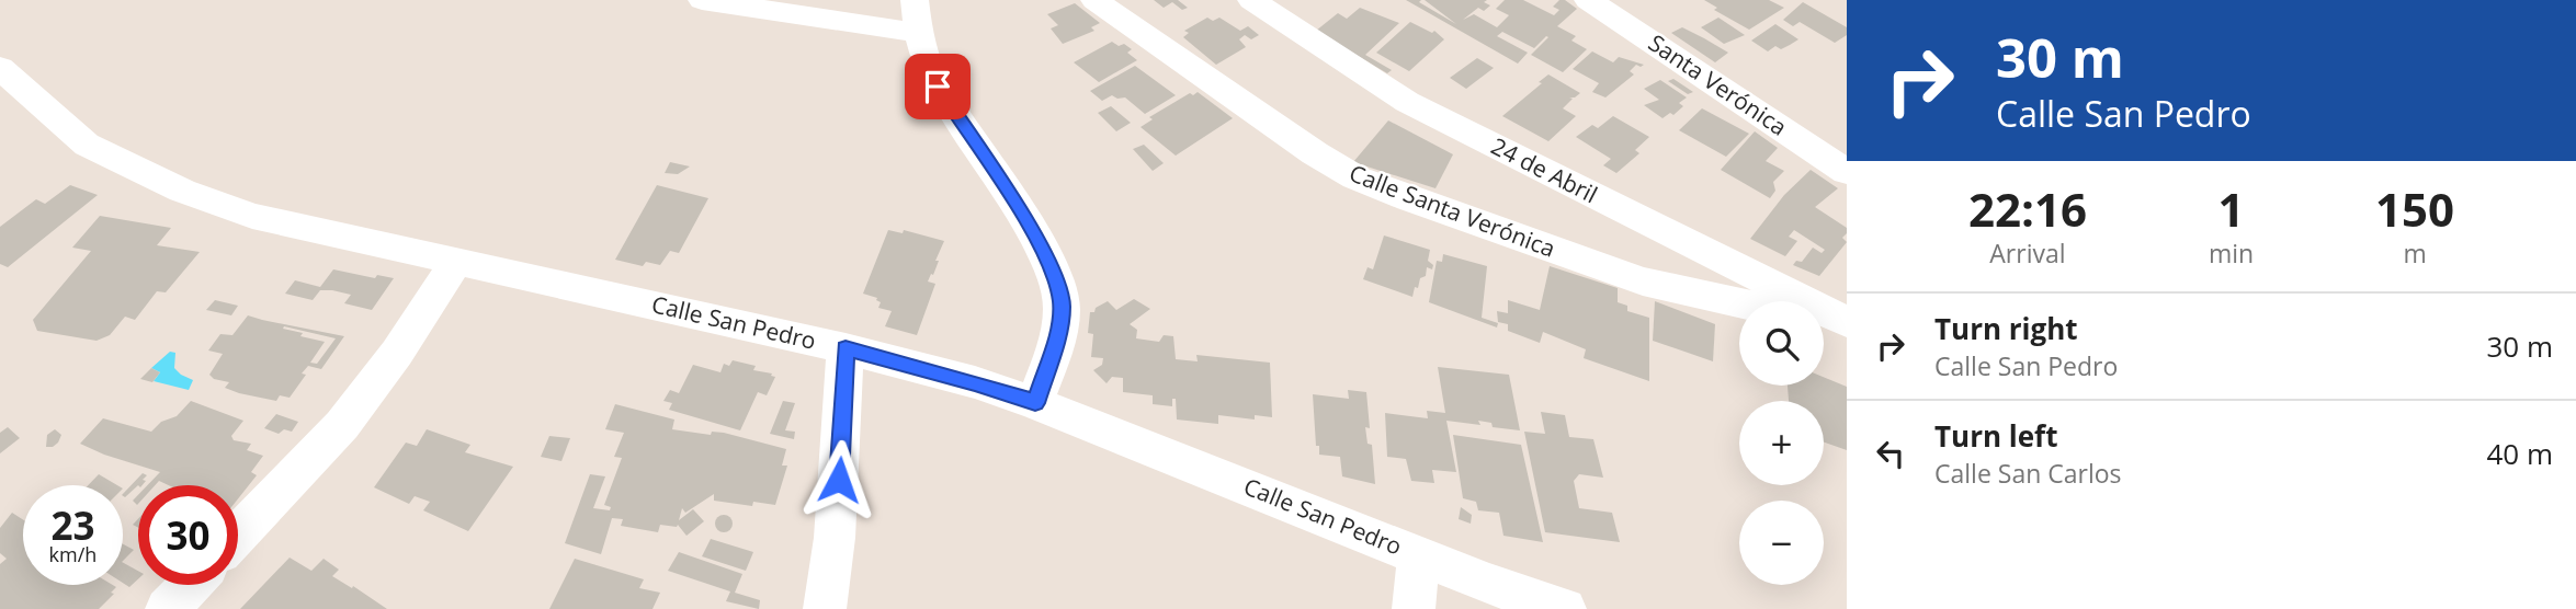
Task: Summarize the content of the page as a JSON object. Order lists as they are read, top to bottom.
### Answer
{
  "streets": {
    "street": [
      "Santa Verónica",
      "24 de Abril",
      "Calle Santa Verónica",
      "Calle San Pedro"
    ]
  },
  "crossings": [
    ["24 de Abril", "Calle Santa Verónica"]
  ],
  "page": {
    "turn": ["30 m", "Calle San Pedro"],
    "eta": [
      "22:16",
      "Arrival",
      "1",
      "min",
      "150",
      "m"
    ],
    "list": [
      {
        "name": "Turn right",
        "note": "Calle San Pedro",
        "value": "30 m"
      },
      {
        "name": "Turn left",
        "note": "Calle San Carlos",
        "value": "40 m"
      }
    ],
    "map_buttons": ["+", "−"],
    "speed": "23 km/h",
    "limit": "30"
  }
}
